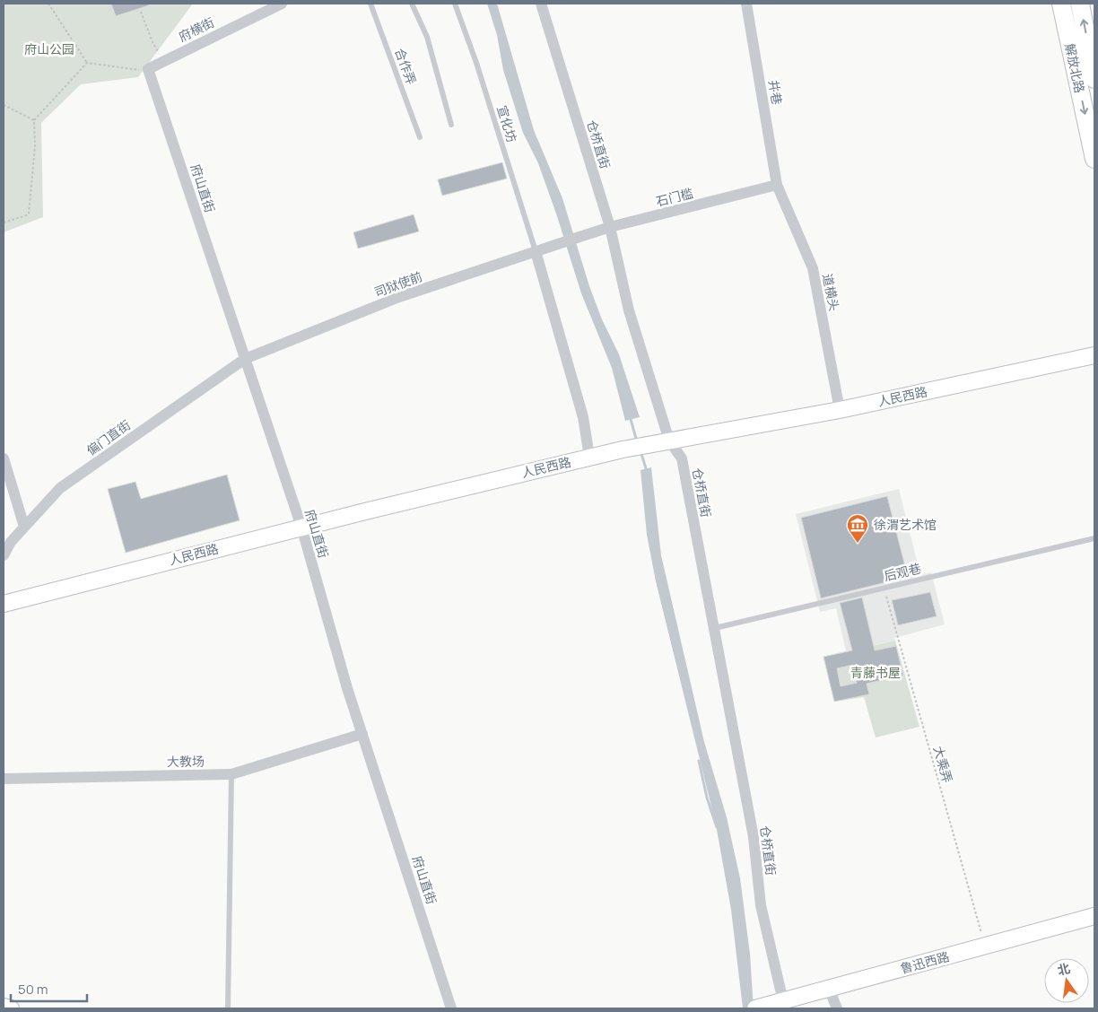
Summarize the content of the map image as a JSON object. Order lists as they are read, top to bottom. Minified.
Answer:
{"streets":{"main road":["解放北路","人民西路","鲁迅西路"],"street":["府横街","井巷","仓桥直街","府山直街","石门槛","司狱使前","道横头","偏门直街","大教场"],"lane":["合作弄","宣化坊","后观巷"],"path":["大乘弄"]},"crossings":[["府横街","府山直街"],["井巷","石门槛"],["井巷","道横头"],["宣化坊","司狱使前"],["仓桥直街","石门槛"],["仓桥直街","人民西路"],["仓桥直街","后观巷"],["仓桥直街","鲁迅西路"],["府山直街","司狱使前"],["府山直街","人民西路"],["府山直街","偏门直街"],["府山直街","大教场"],["石门槛","司狱使前"],["石门槛","道横头"],["司狱使前","偏门直街"],["道横头","人民西路"],["后观巷","大乘弄"],["大乘弄","鲁迅西路"]],"parks":["府山公园","青藤书屋"],"places":{"museum":["徐渭艺术馆"]},"scale_bar":"50 m","north":"top"}
